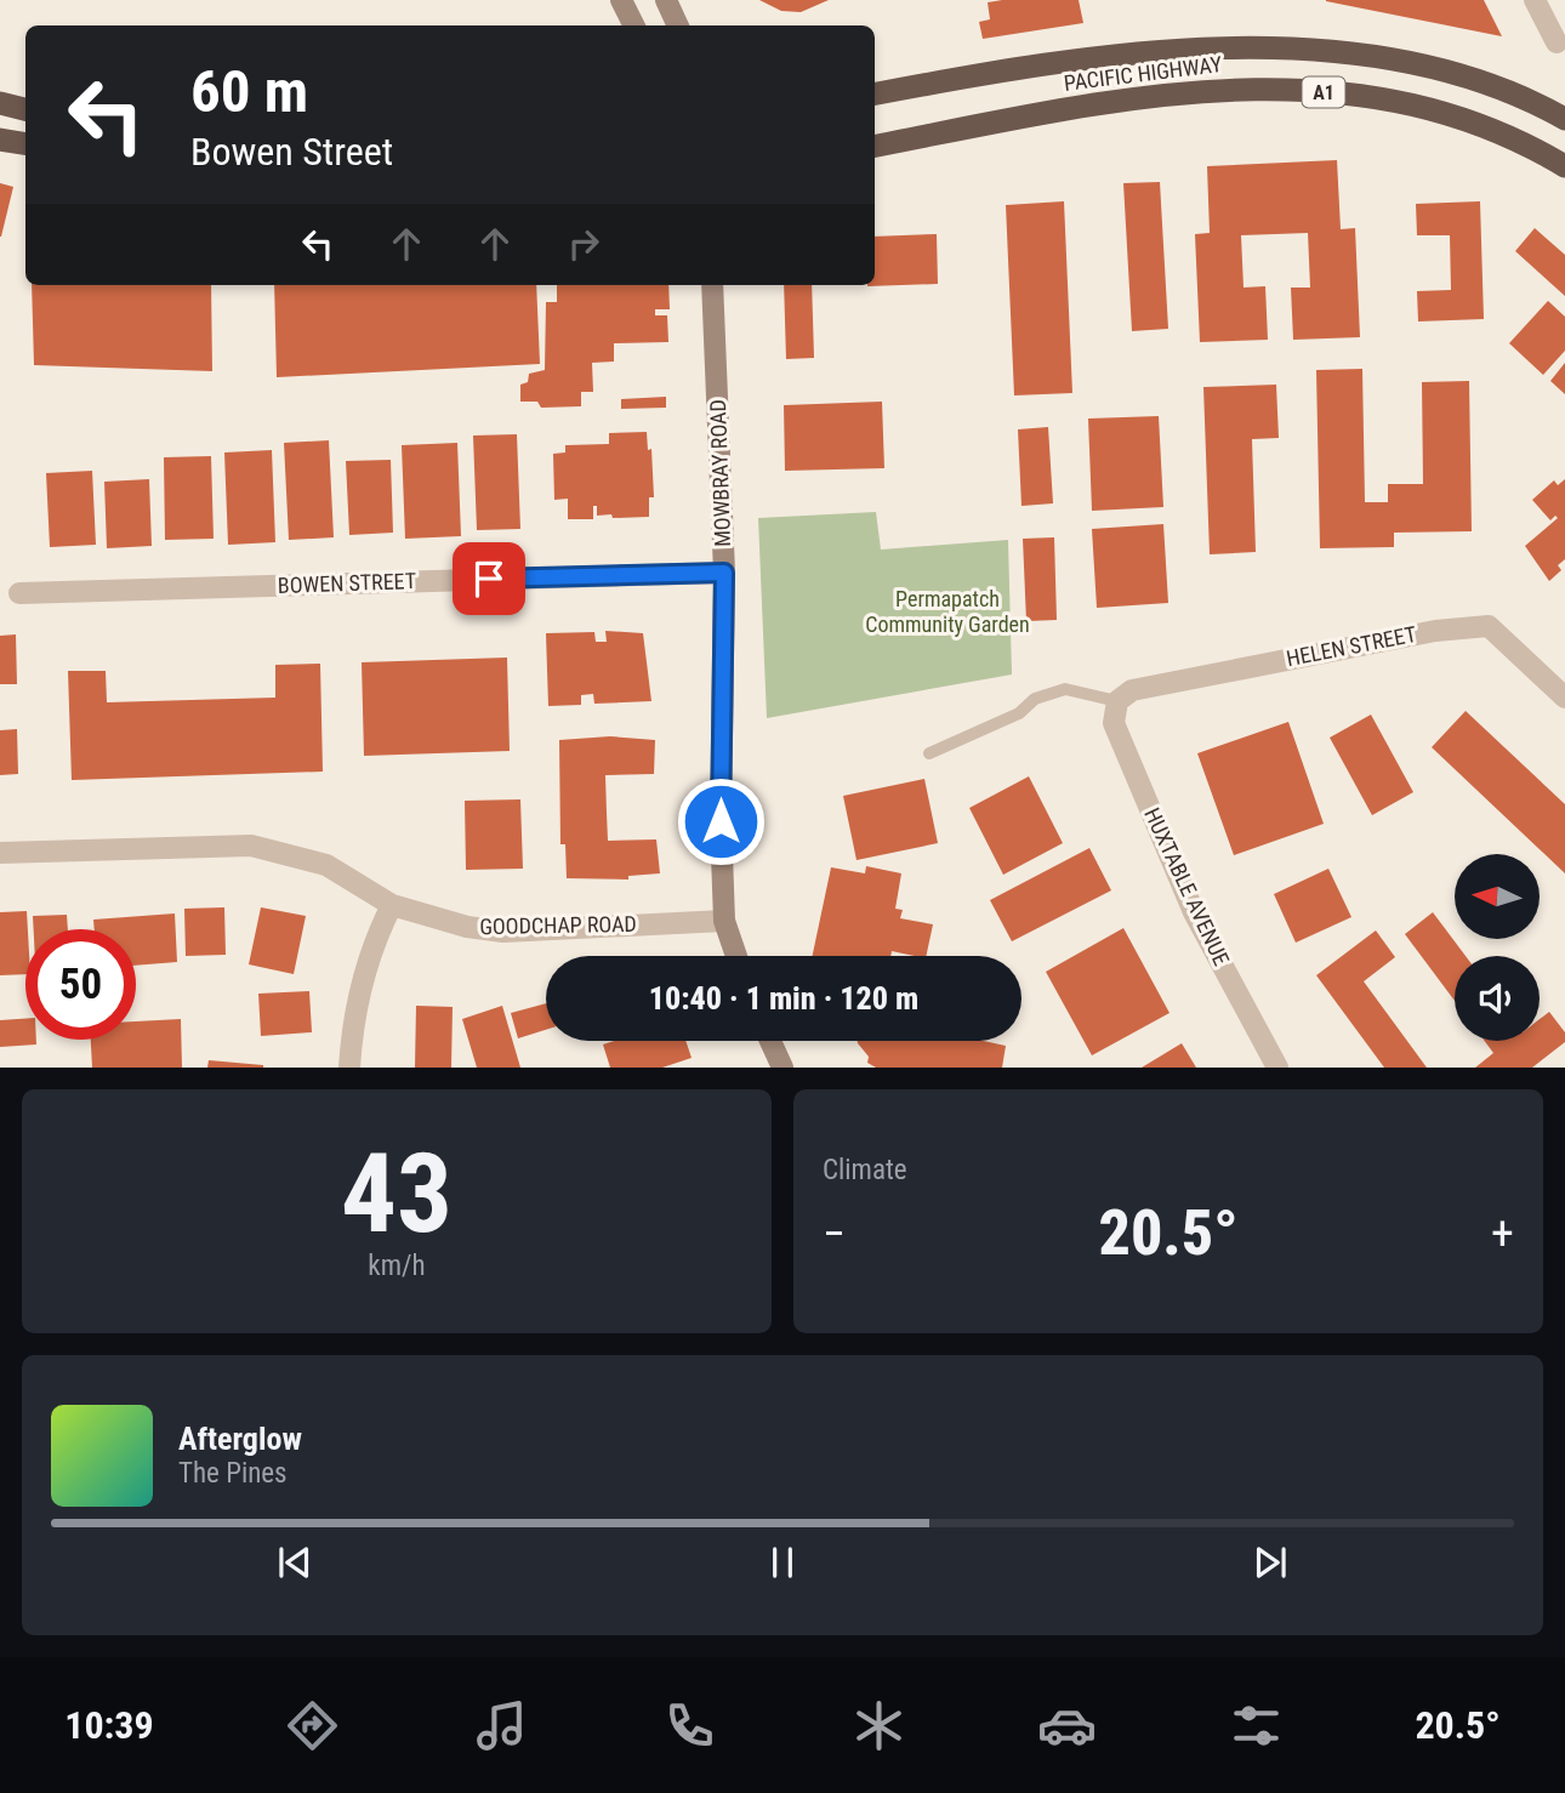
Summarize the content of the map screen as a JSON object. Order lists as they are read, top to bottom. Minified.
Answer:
{"streets":{"highway":["PACIFIC HIGHWAY","A1"],"main road":["MOWBRAY ROAD"],"street":["BOWEN STREET","HELEN STREET","HUXTABLE AVENUE","GOODCHAP ROAD"]},"crossings":[["MOWBRAY ROAD","BOWEN STREET"],["MOWBRAY ROAD","GOODCHAP ROAD"],["HELEN STREET","HUXTABLE AVENUE"]],"parks":["Permapatch Community Garden"],"north":"left","page":{"turn":["60 m","Bowen Street"],"limit":"50","trip":"10:40 · 1 min · 120 m","tile":[["43","km/h"],"Climate"],"heat":["−","20.5°","+"],"song":["Afterglow","The Pines"],"tabs":["10:39","20.5°"]}}
